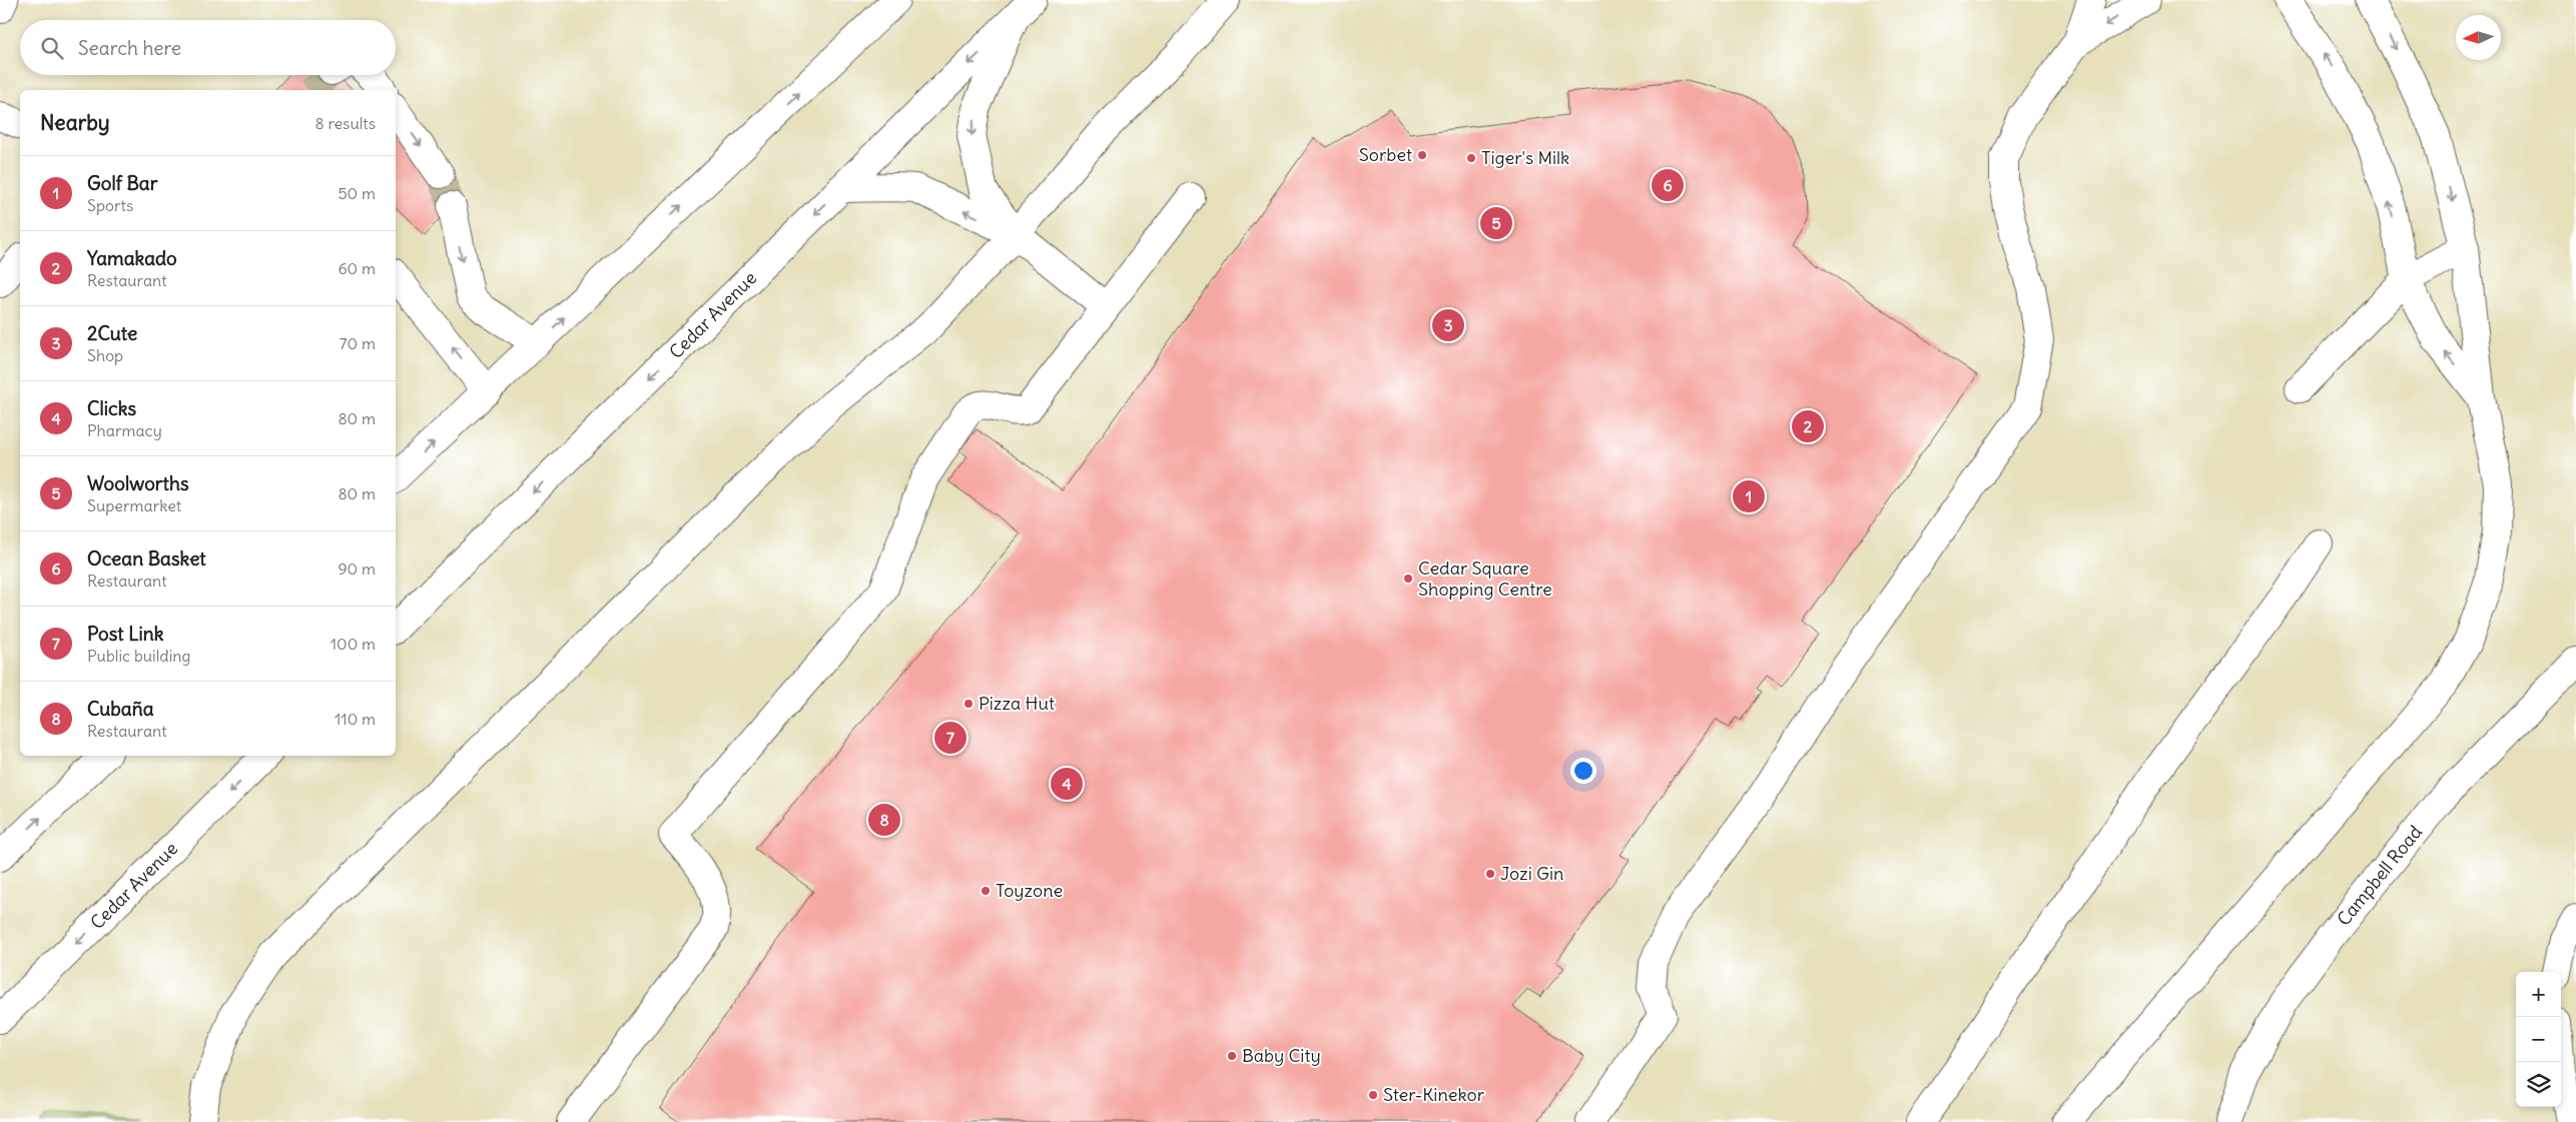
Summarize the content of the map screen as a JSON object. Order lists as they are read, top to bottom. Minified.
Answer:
{"streets":{"main road":["Cedar Avenue","Campbell Road"]},"places":["Sorbet","Tiger's Milk","Cedar Square Shopping Centre","Pizza Hut","Jozi Gin","Toyzone","Baby City","Ster-Kinekor"],"north":"left","page":{"search":"Search here","heading":["Nearby","8 results"],"list":[{"mark":"1","name":"Golf Bar","note":"Sports","value":"50 m"},{"mark":"2","name":"Yamakado","note":"Restaurant","value":"60 m"},{"mark":"3","name":"2Cute","note":"Shop","value":"70 m"},{"mark":"4","name":"Clicks","note":"Pharmacy","value":"80 m"},{"mark":"5","name":"Woolworths","note":"Supermarket","value":"80 m"},{"mark":"6","name":"Ocean Basket","note":"Restaurant","value":"90 m"},{"mark":"7","name":"Post Link","note":"Public building","value":"100 m"},{"mark":"8","name":"Cubaña","note":"Restaurant","value":"110 m"}],"pins":["6","5","3","2","1","7","4","8"],"map_buttons":["+","−"]}}
